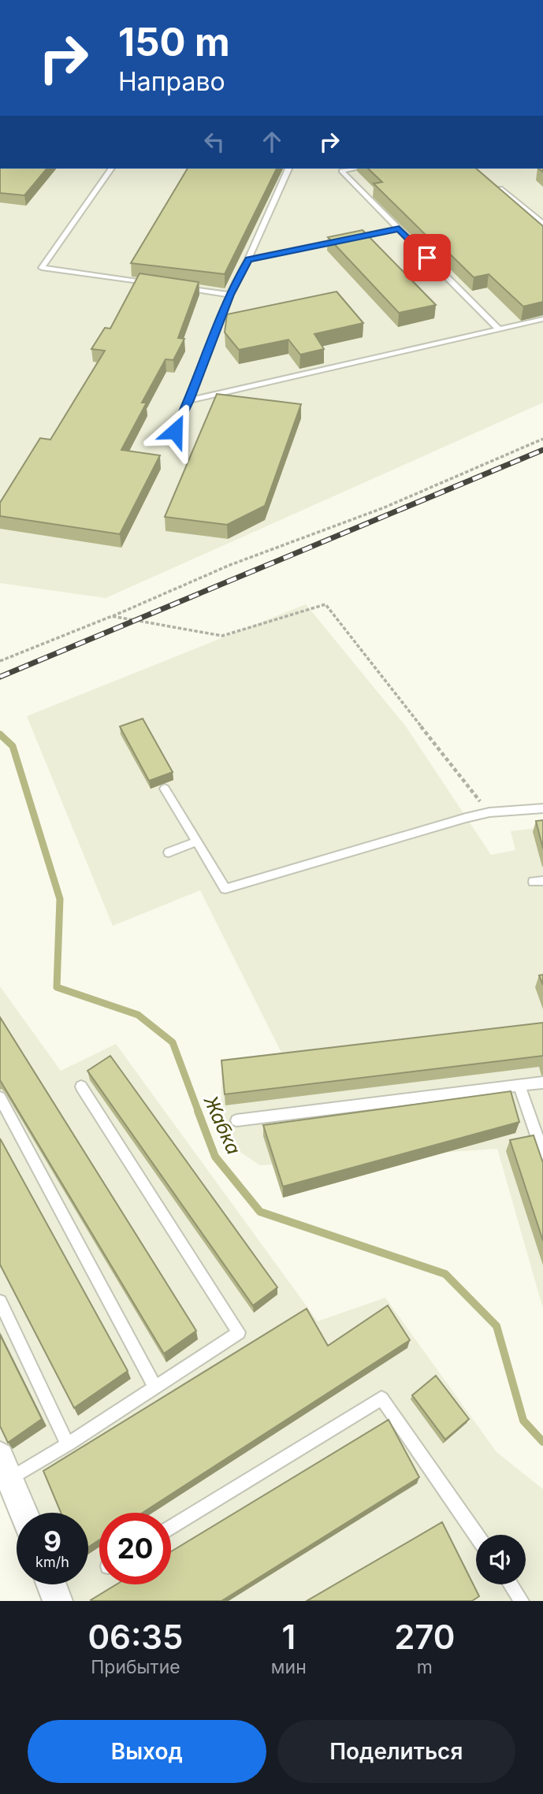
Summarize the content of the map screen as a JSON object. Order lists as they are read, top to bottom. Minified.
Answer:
{"water":["Жабка"],"page":{"turn":["150 m","Направо"],"speed":"9 km/h","limit":"20","eta":["06:35","Прибытие","1","мин","270","m"],"buttons":["Выход","Поделиться"]}}
